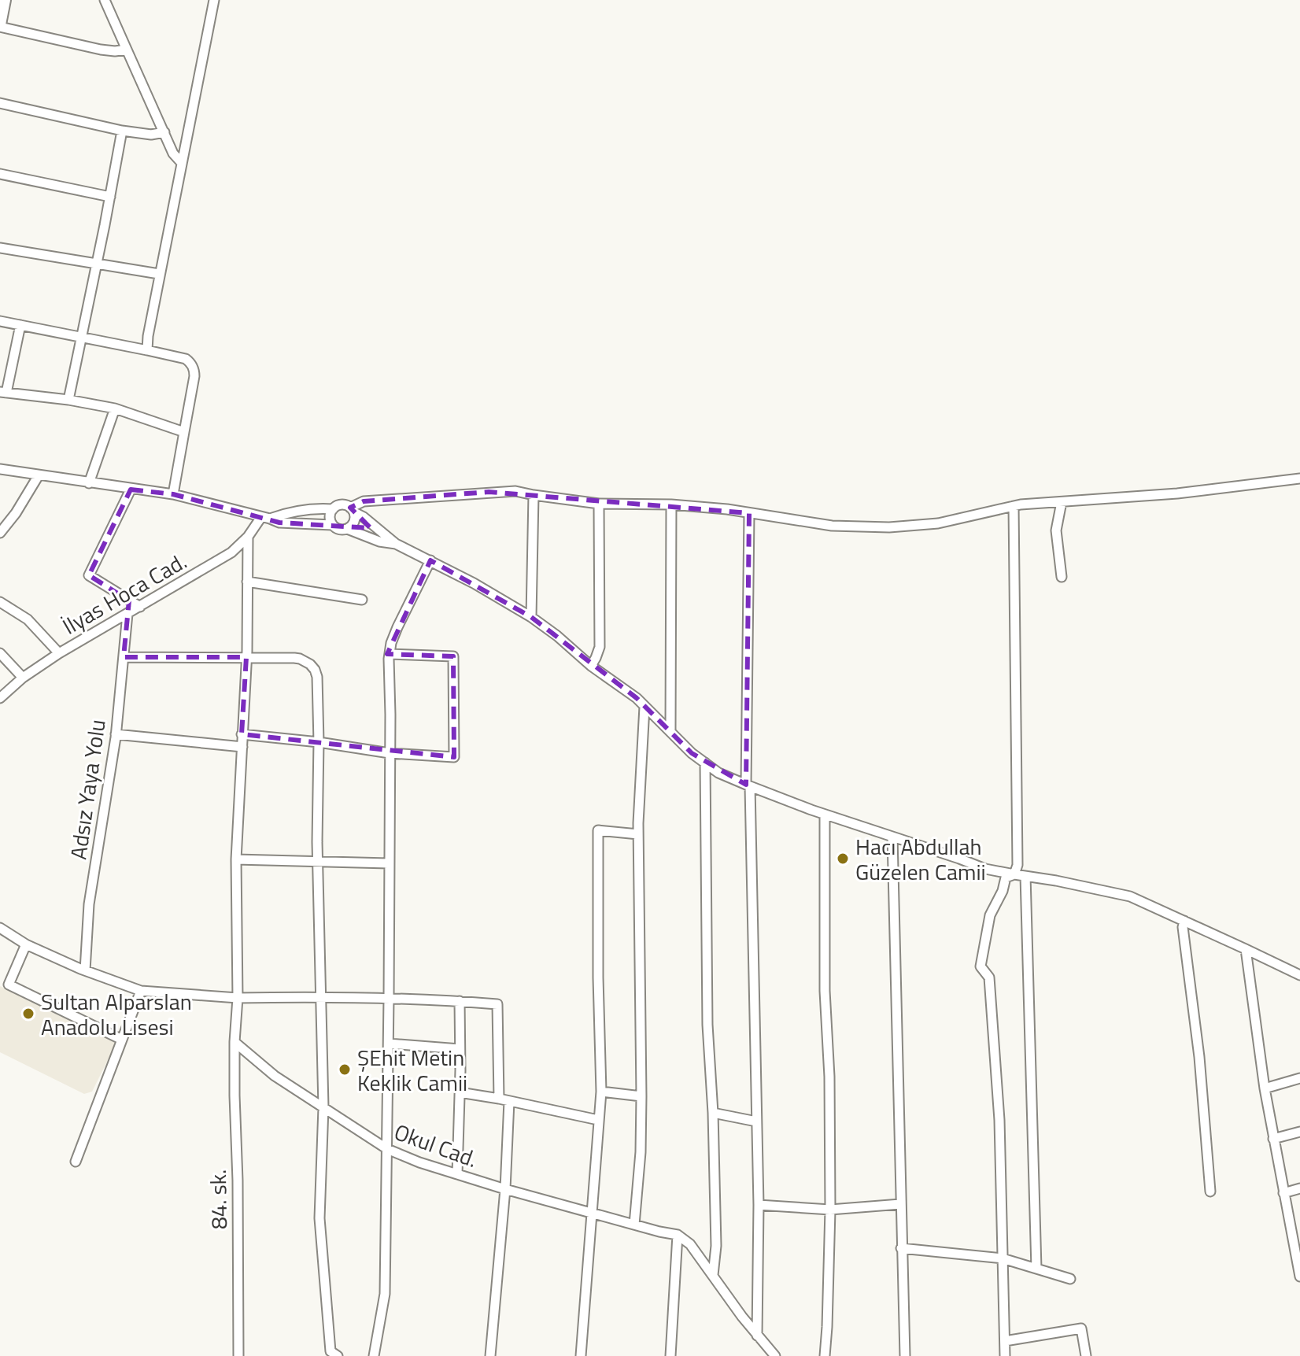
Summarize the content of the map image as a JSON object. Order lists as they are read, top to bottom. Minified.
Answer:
{"streets":{"street":["İlyas Hoca Cad.","Adsız Yaya Yolu","Okul Cad.","84. sk."]},"crossings":[["İlyas Hoca Cad.","Adsız Yaya Yolu"],["Okul Cad.","84. sk."]],"places":["Hacı Abdullah Güzelen Camii","Sultan Alparslan Anadolu Lisesi","ŞEhit Metin Keklik Camii"]}
